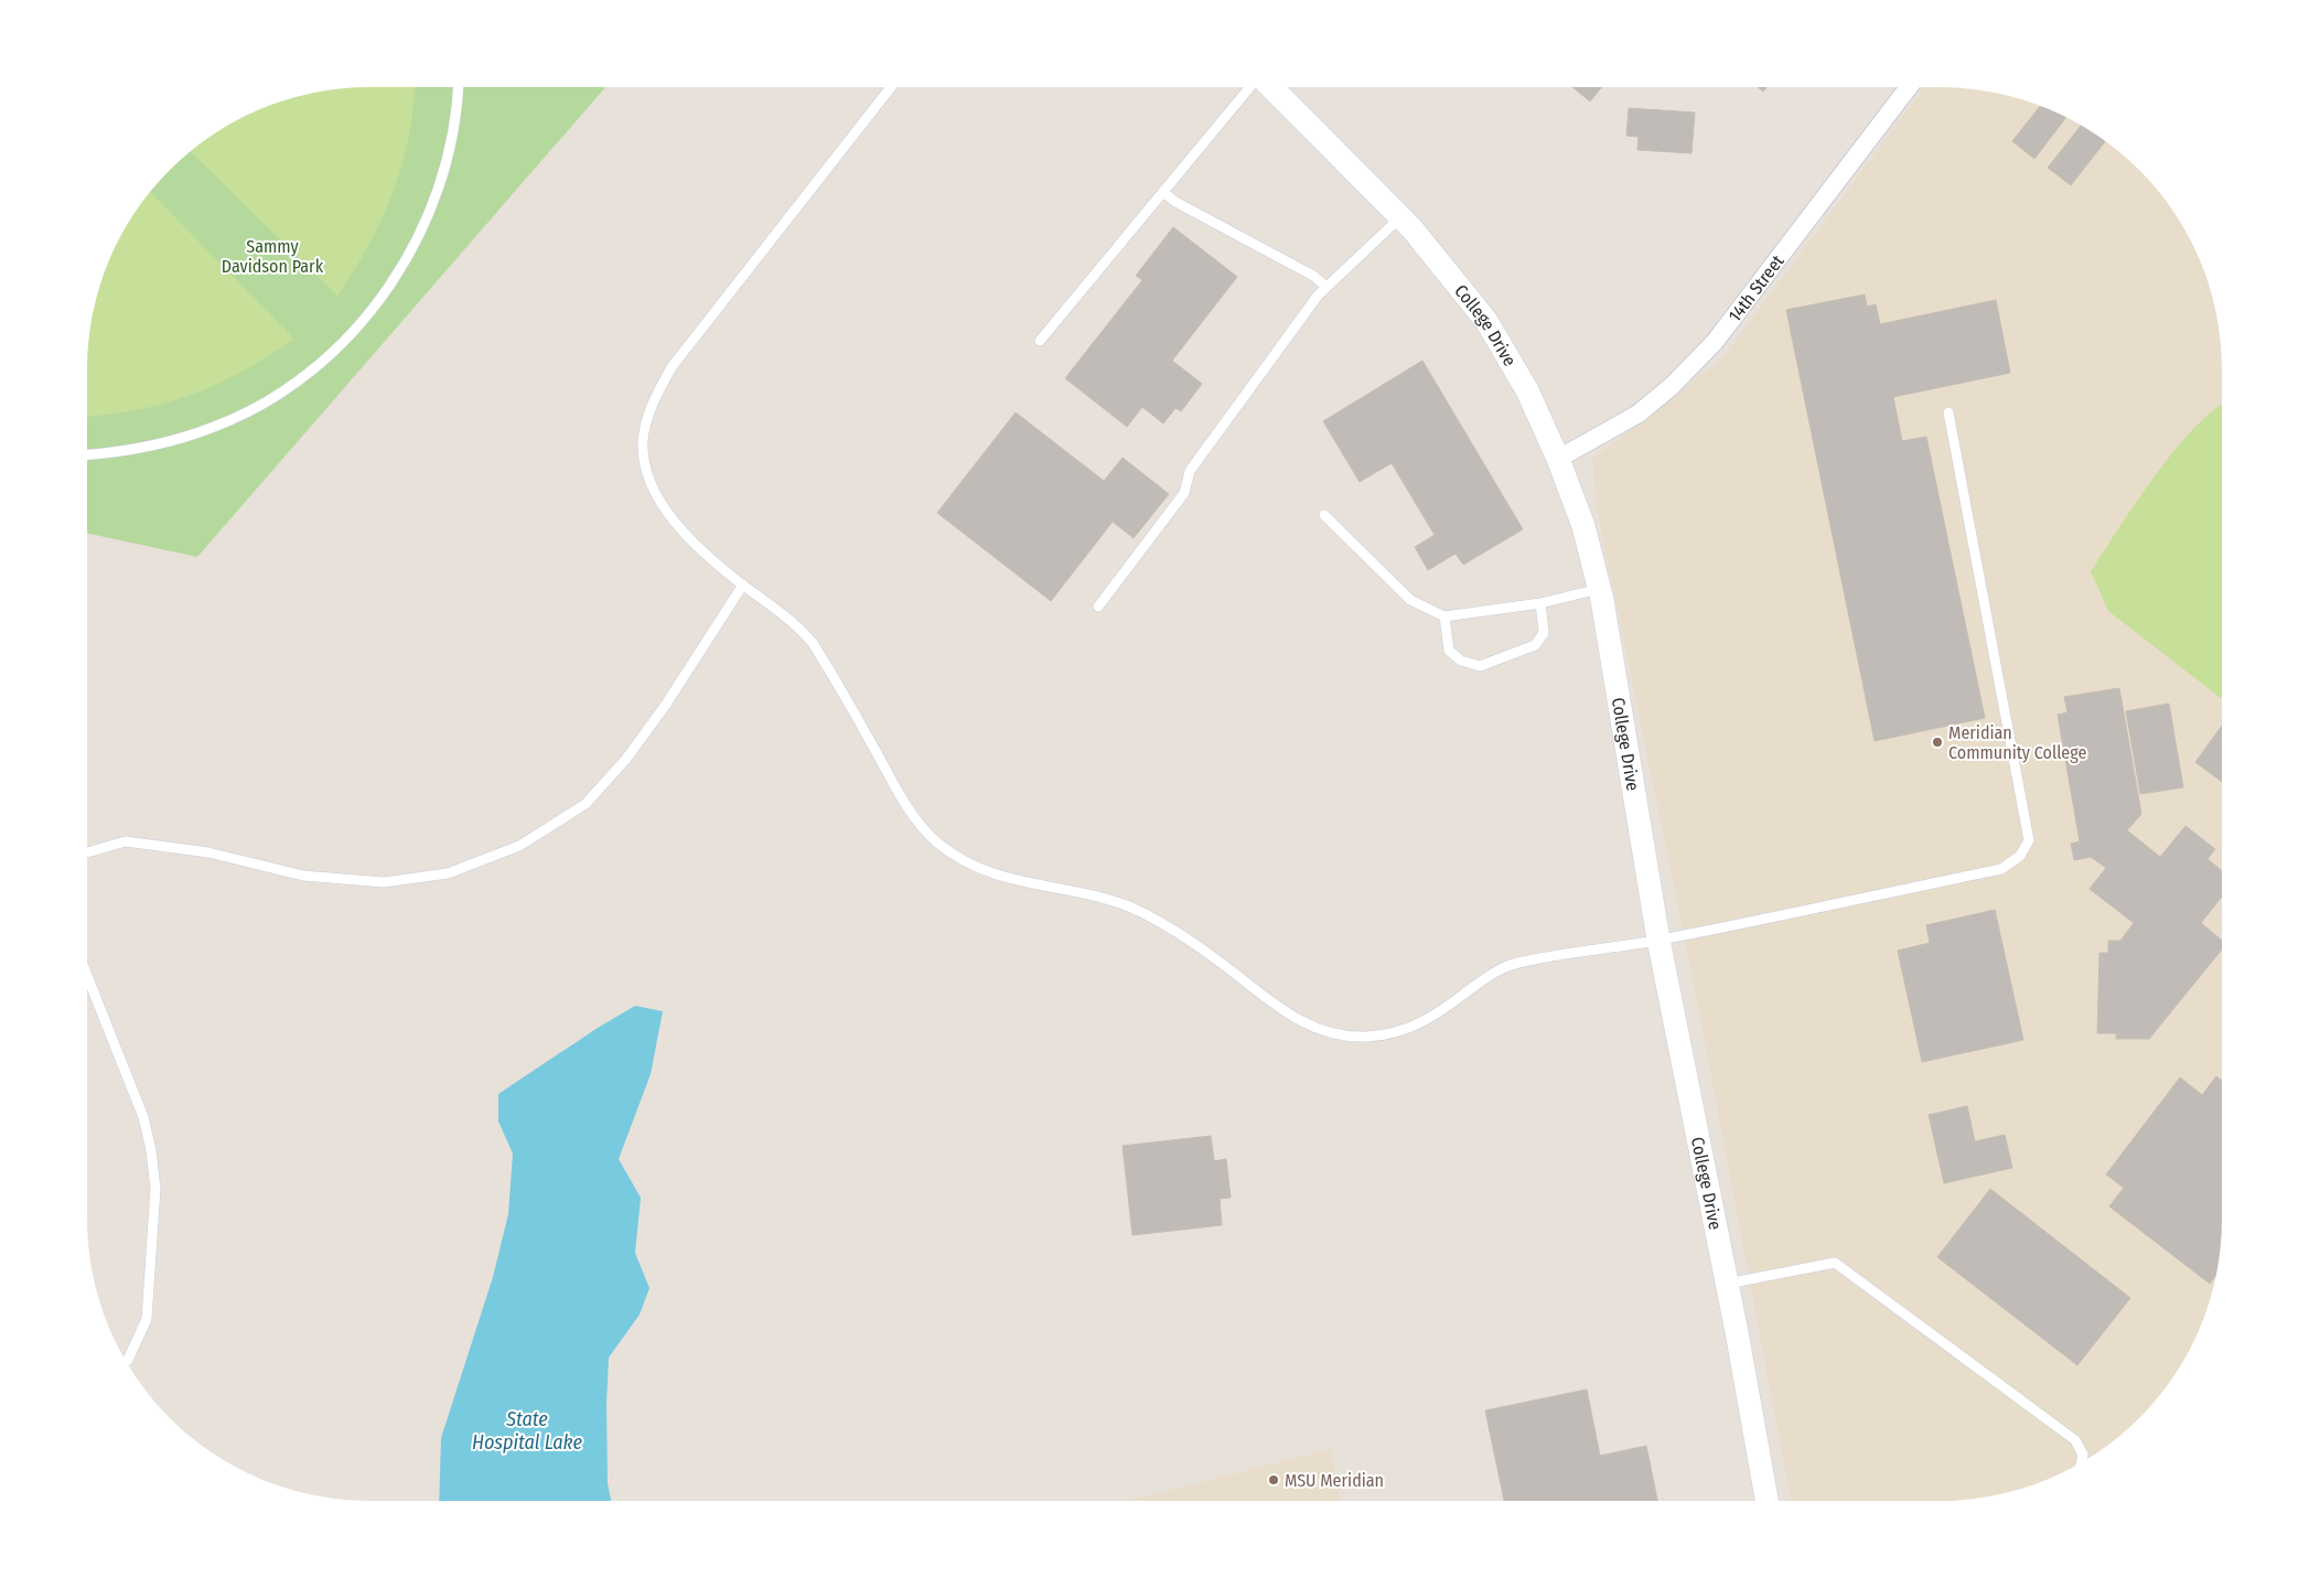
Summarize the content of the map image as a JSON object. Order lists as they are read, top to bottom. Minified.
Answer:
{"streets":{"street":["14th Street","College Drive"]},"crossings":[["14th Street","College Drive"]],"water":["State Hospital Lake"],"parks":["Sammy Davidson Park"],"places":["Meridian Community College","MSU Meridian"]}
